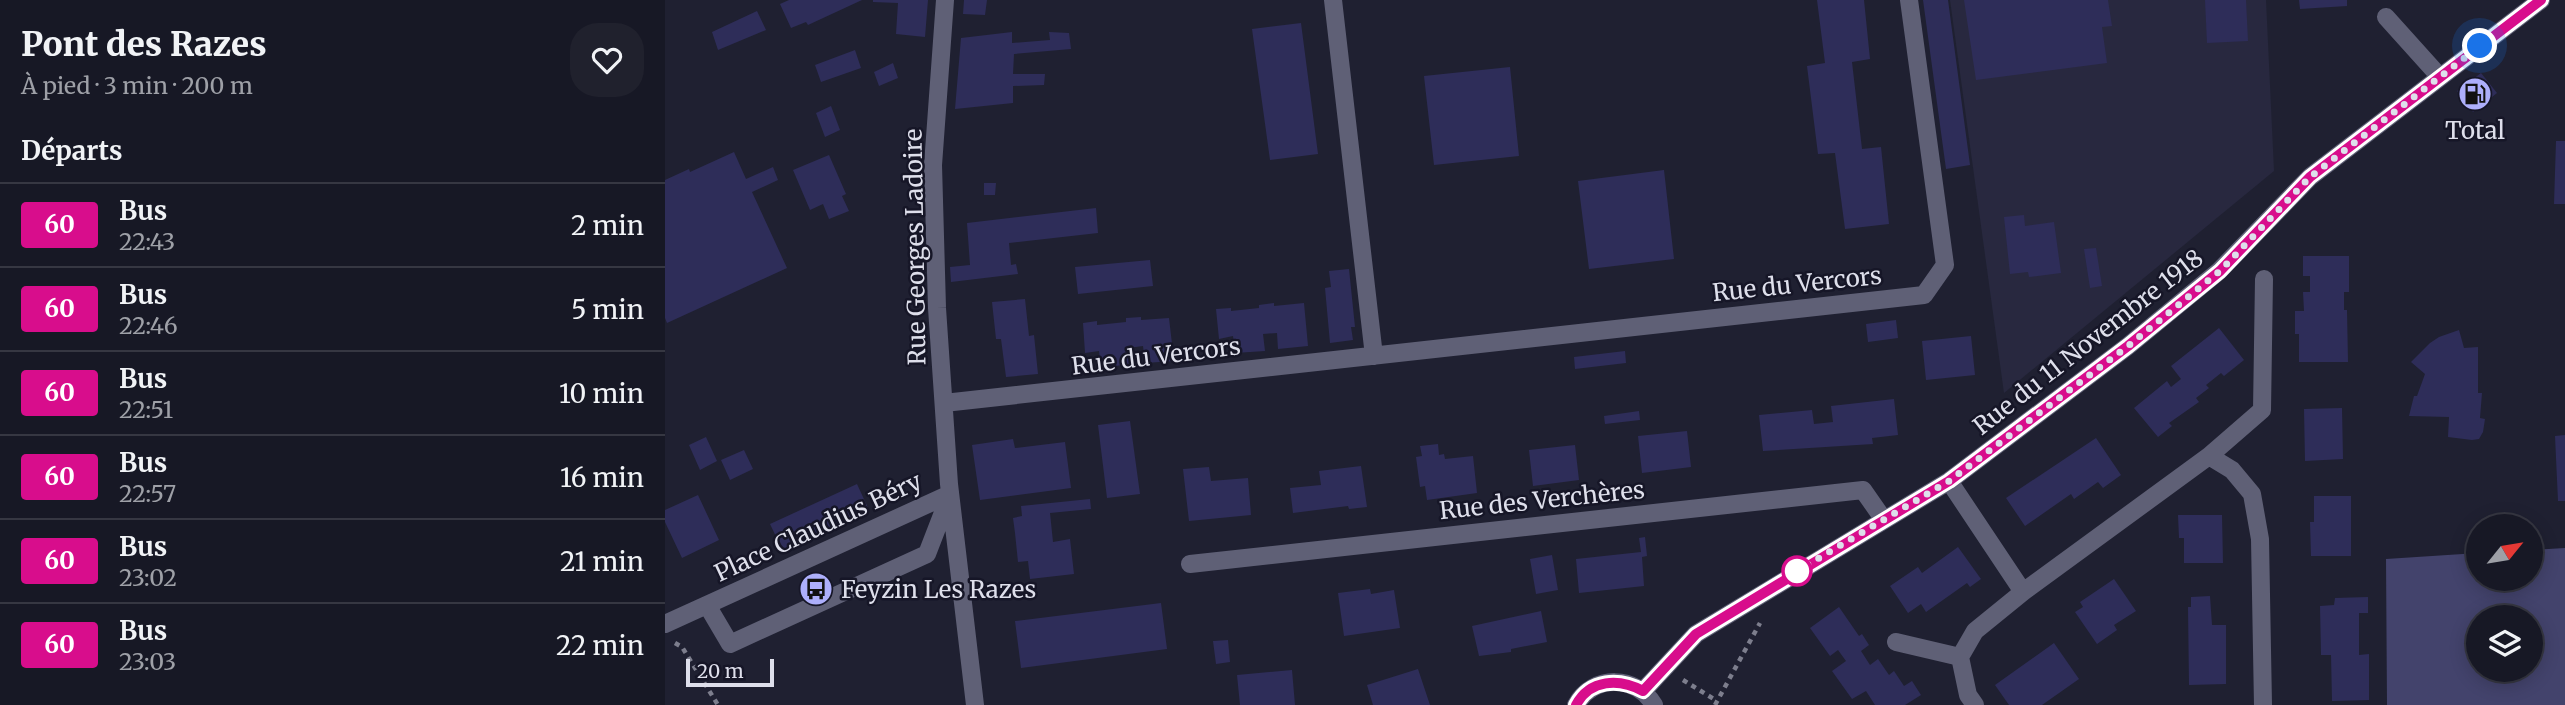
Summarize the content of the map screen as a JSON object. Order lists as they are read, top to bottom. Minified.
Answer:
{"streets":{"street":["Rue Georges Ladoire","Rue du Vercors","Rue du 11 Novembre 1918","Rue des Verchères","Place Claudius Béry"]},"crossings":[["Rue Georges Ladoire","Rue du Vercors"],["Rue Georges Ladoire","Place Claudius Béry"],["Rue du 11 Novembre 1918","Rue des Verchères"]],"places":{"fuel station":["Total"],"bus stop":["Feyzin Les Razes"]},"lines":["bus line 60"],"scale_bar":"20 m","north":"top right","page":{"heading":[["Pont des Razes","À pied · 3 min · 200 m"],"Départs"],"list":[{"mark":"60","name":"Bus","note":"22:43","value":"2 min"},{"mark":"60","name":"Bus","note":"22:46","value":"5 min"},{"mark":"60","name":"Bus","note":"22:51","value":"10 min"},{"mark":"60","name":"Bus","note":"22:57","value":"16 min"},{"mark":"60","name":"Bus","note":"23:02","value":"21 min"},{"mark":"60","name":"Bus","note":"23:03","value":"22 min"}],"scale":"20 m"}}
